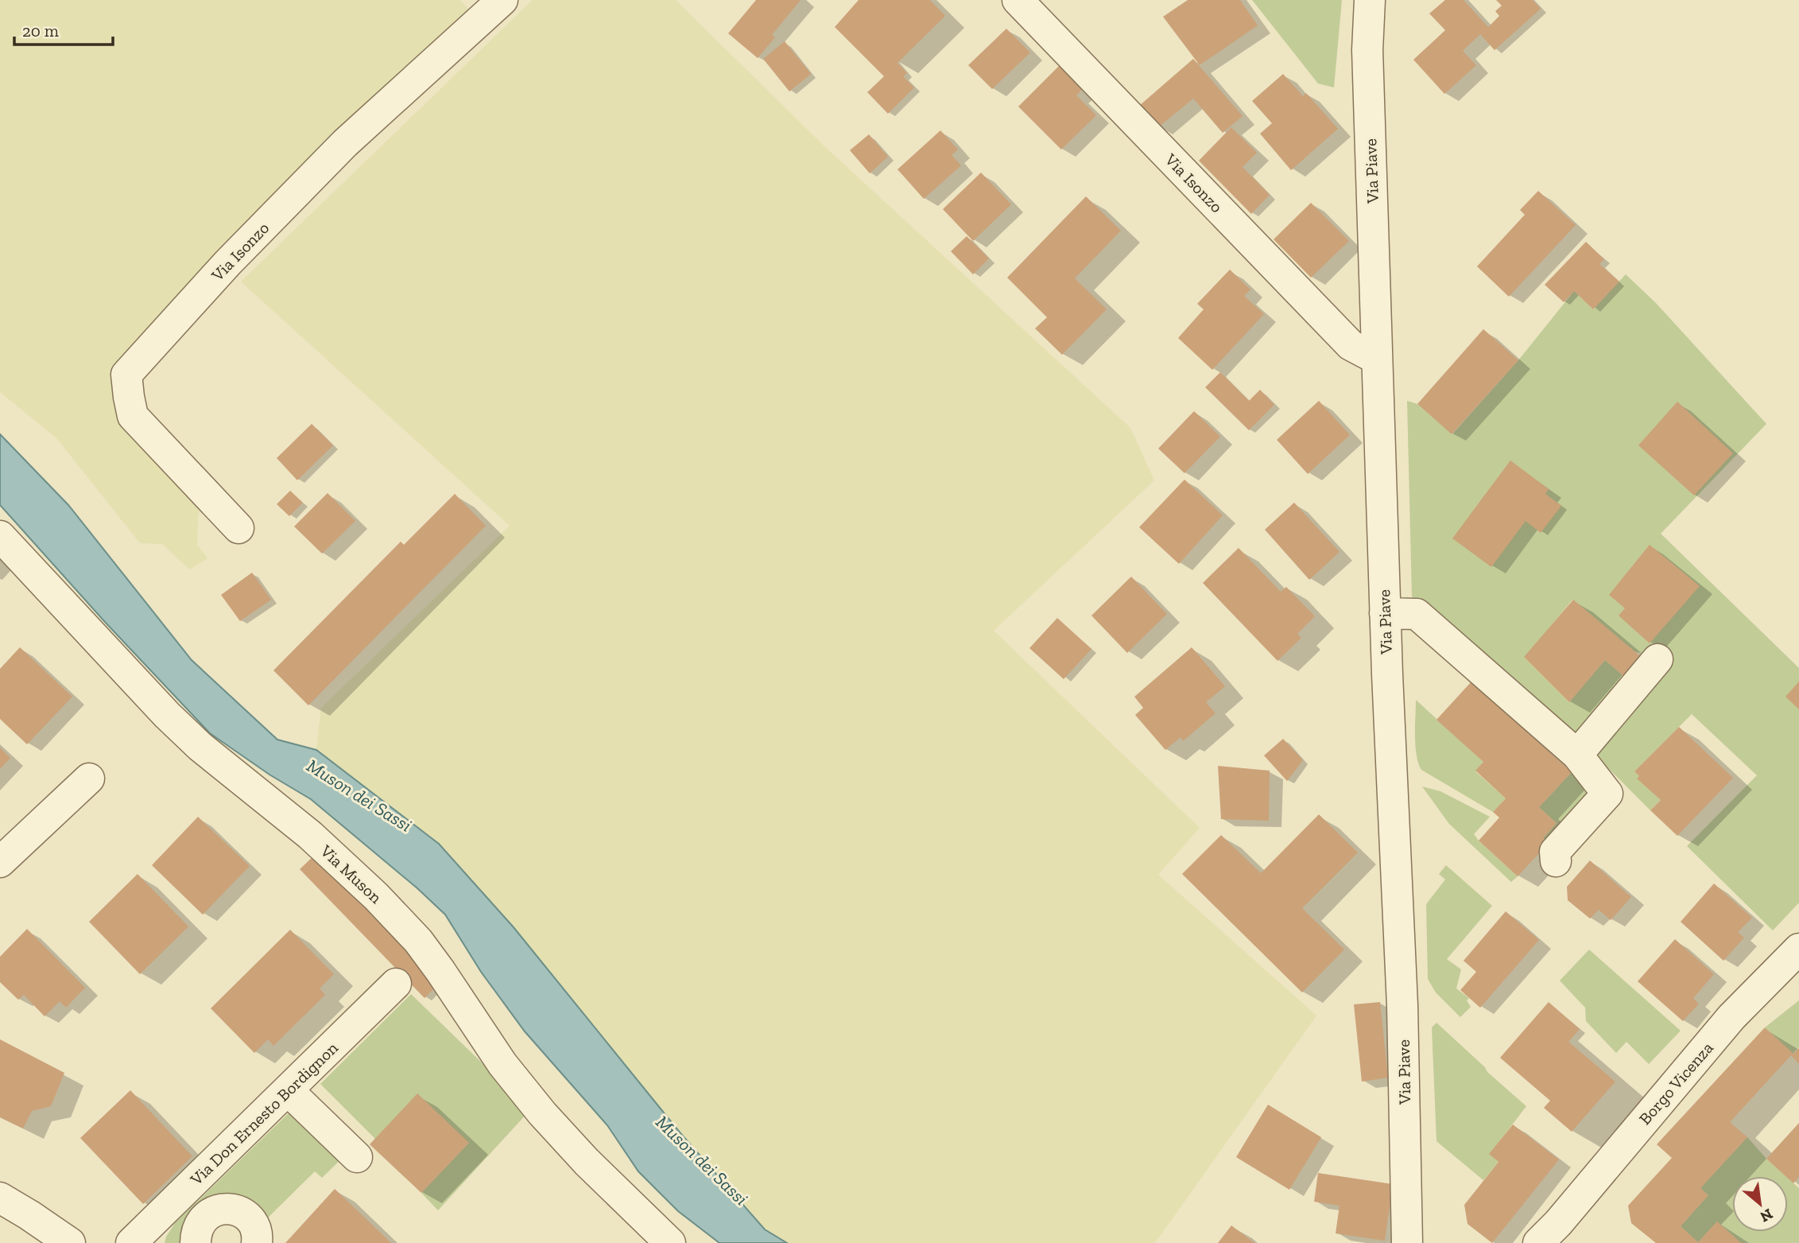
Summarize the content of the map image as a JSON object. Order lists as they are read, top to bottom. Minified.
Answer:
{"streets":{"street":["Via Piave","Via Isonzo","Via Muson","Borgo Vicenza","Via Don Ernesto Bordignon"]},"crossings":[["Via Piave","Via Isonzo"]],"water":["Muson dei Sassi"],"scale_bar":"20 m","north":"bottom right"}
